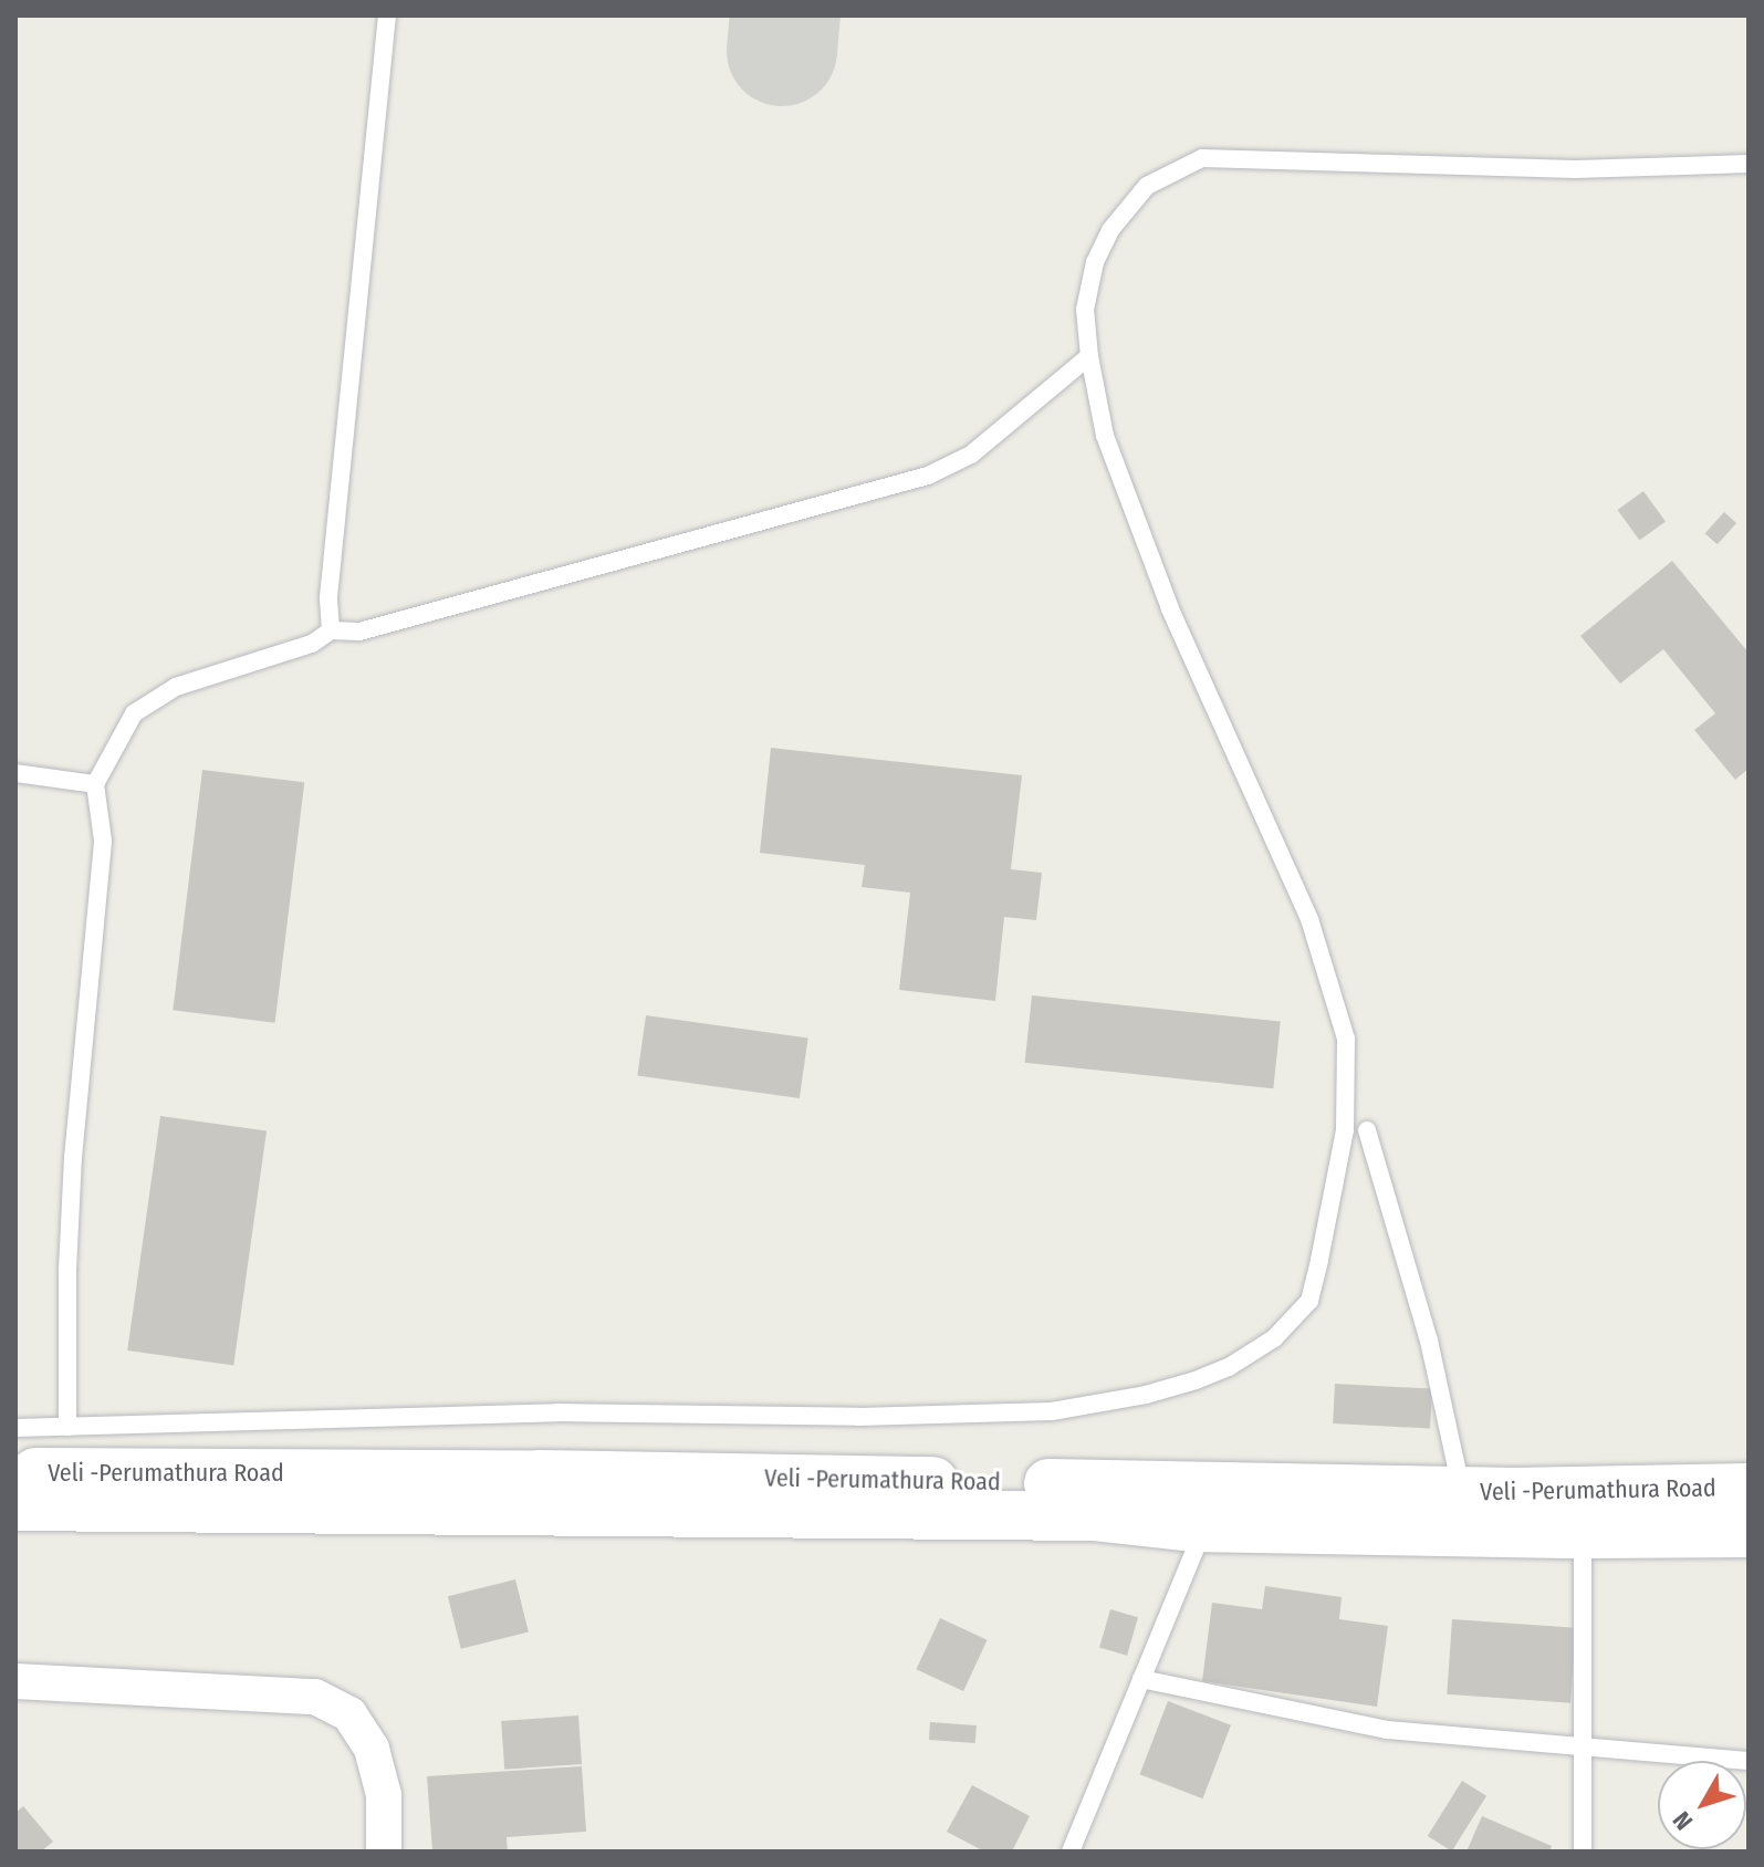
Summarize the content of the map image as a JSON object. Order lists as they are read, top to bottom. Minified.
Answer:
{"streets":{"main road":["Veli -Perumathura Road"]},"north":"bottom left"}
